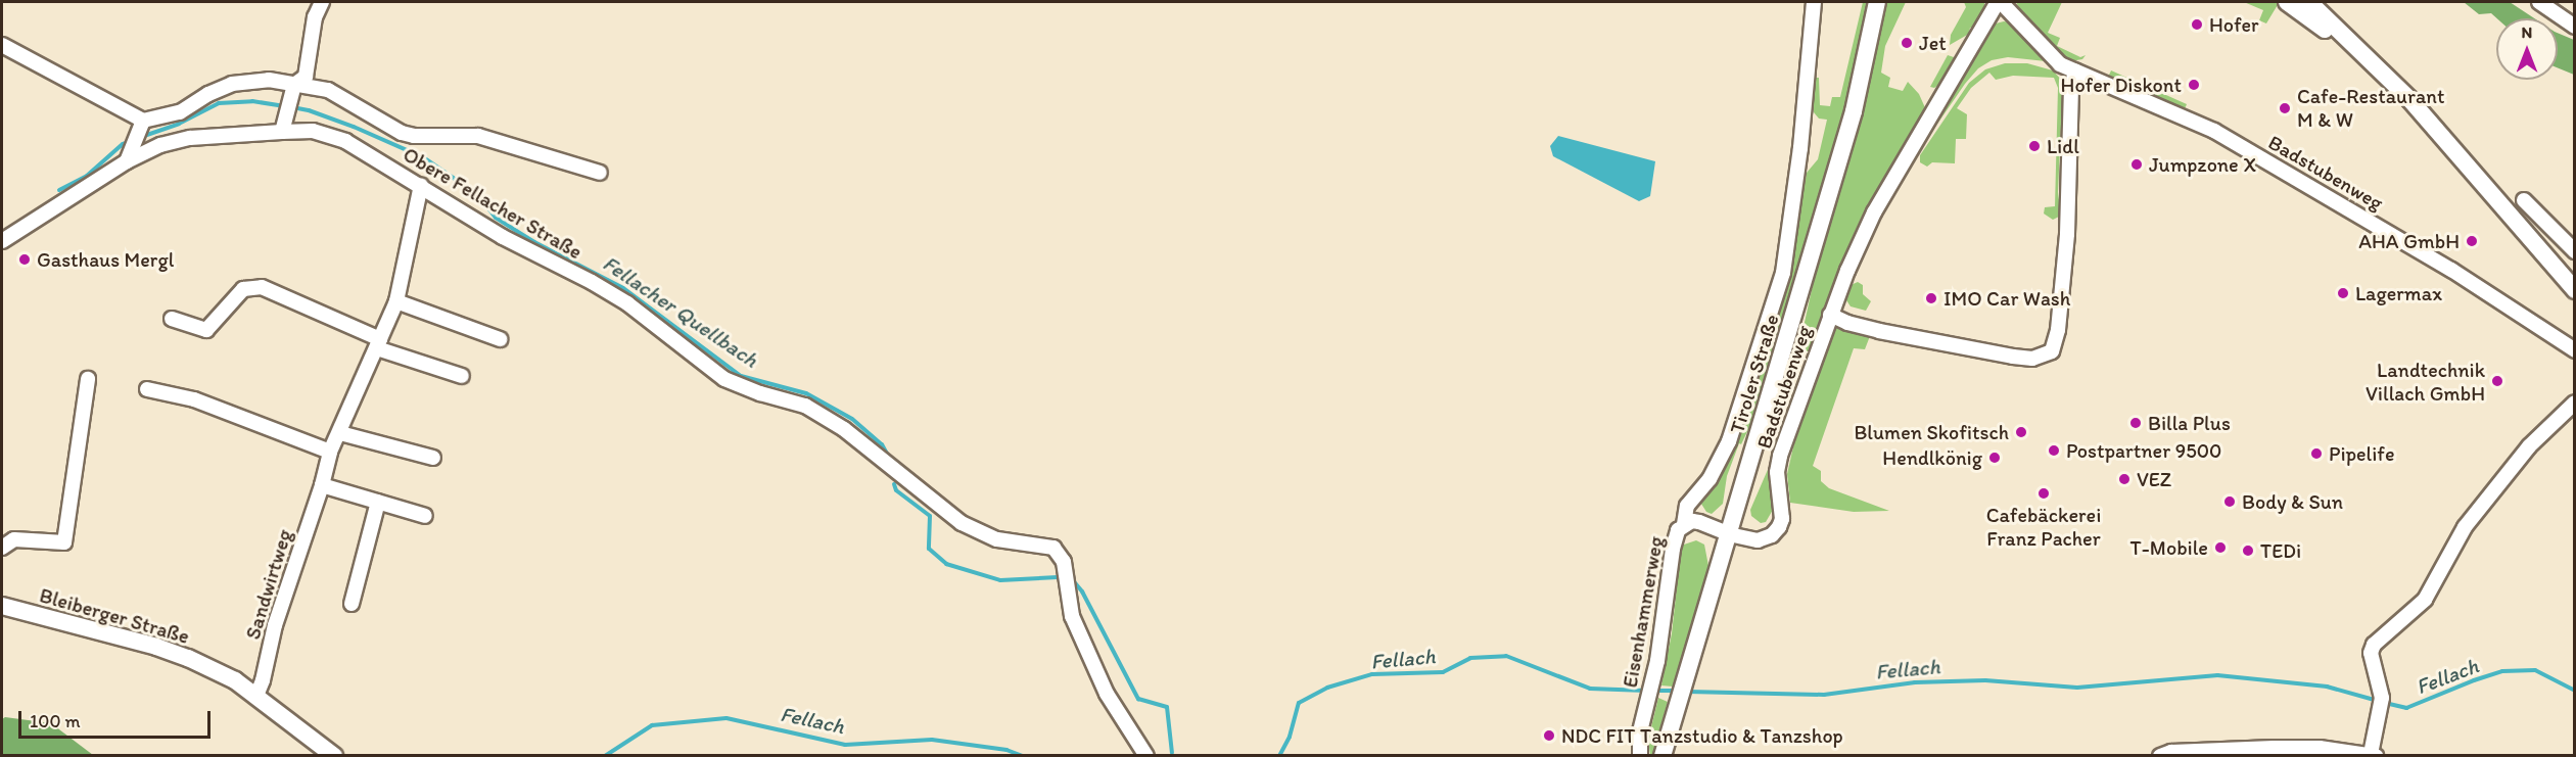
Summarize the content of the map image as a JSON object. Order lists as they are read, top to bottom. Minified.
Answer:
{"streets":{"main road":["Tiroler Straße","Bleiberger Straße"],"street":["Badstubenweg","Obere Fellacher Straße","Sandwirtweg","Eisenhammerweg"]},"crossings":[["Badstubenweg","Tiroler Straße"],["Badstubenweg","Eisenhammerweg"],["Obere Fellacher Straße","Sandwirtweg"],["Tiroler Straße","Eisenhammerweg"],["Sandwirtweg","Bleiberger Straße"]],"water":["Fellacher Quellbach","Fellach"],"places":["Hofer","Jet","Hofer Diskont","Cafe-Restaurant M & W","Lidl","Jumpzone X","AHA GmbH","Gasthaus Mergl","Lagermax","IMO Car Wash","Landtechnik Villach GmbH","Billa Plus","Blumen Skofitsch","Postpartner 9500","Pipelife","Hendlkönig","VEZ","Cafebäckerei Franz Pacher","Body & Sun","T-Mobile","TEDi","NDC FIT Tanzstudio & Tanzshop"],"scale_bar":"100 m","north":"top"}
